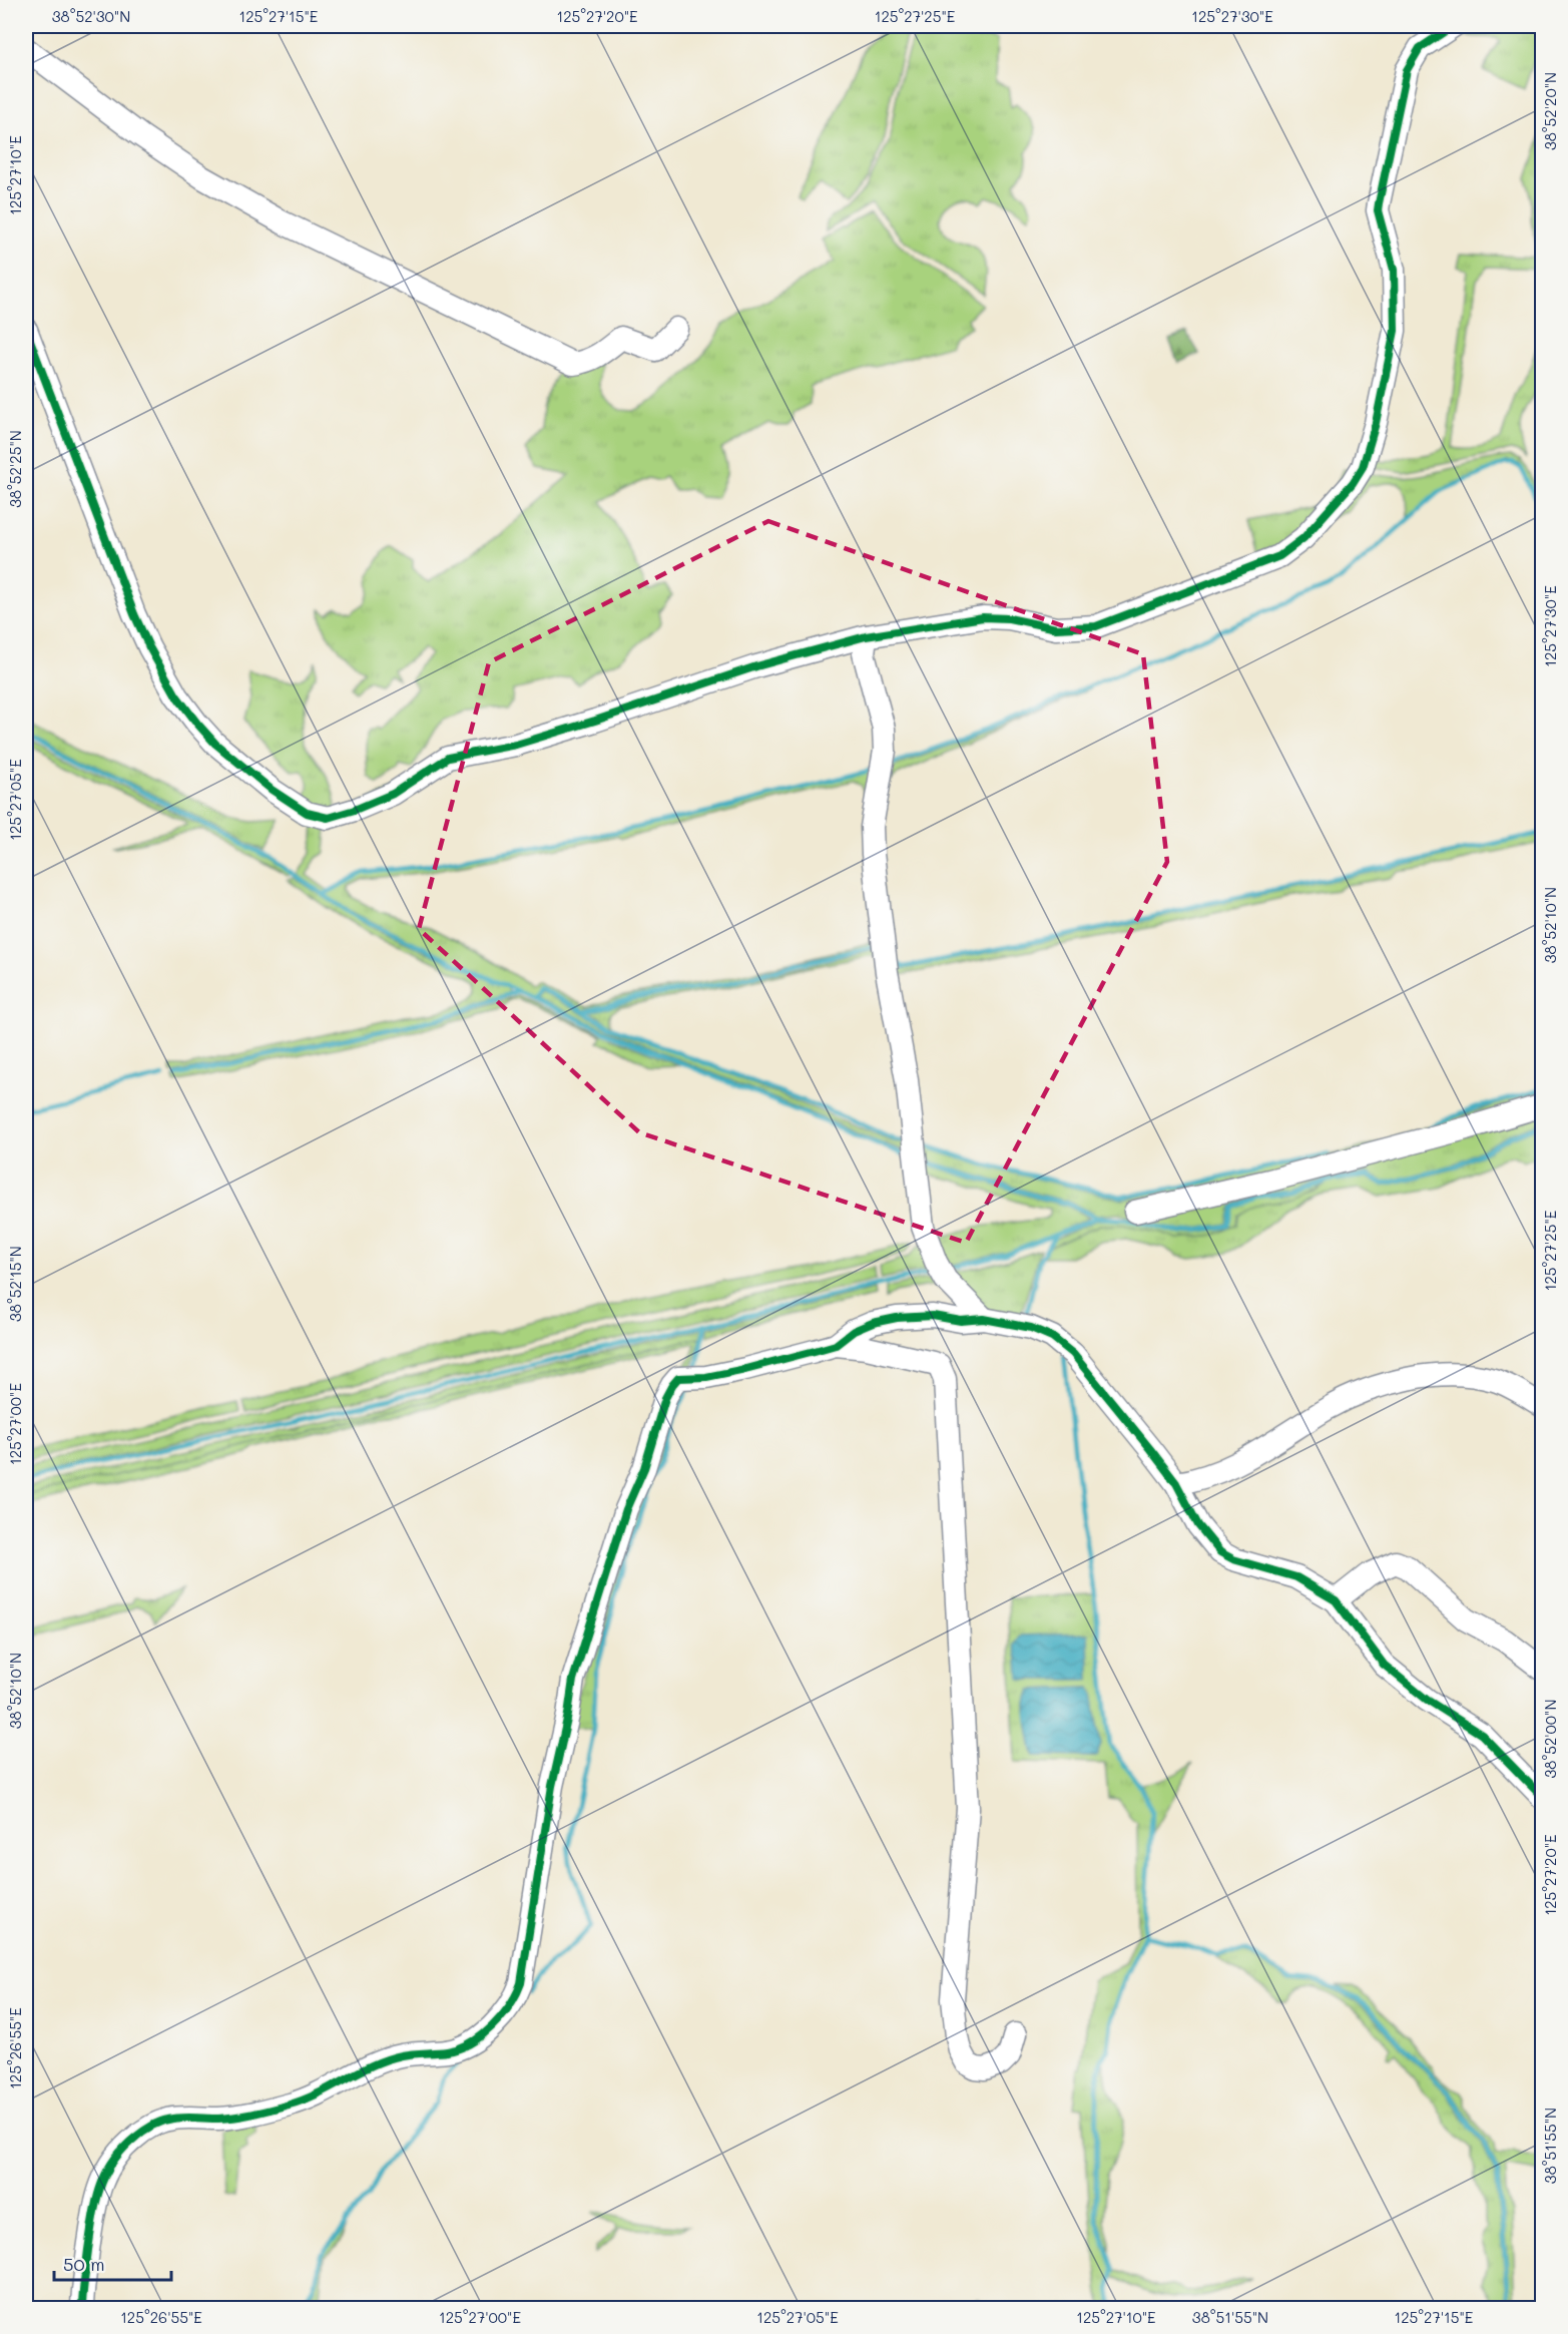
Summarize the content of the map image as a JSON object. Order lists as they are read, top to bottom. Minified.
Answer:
{"scale_bar":"50 m","coordinates":["38°52'30\"N","125°27'15\"E","125°27'20\"E","125°27'25\"E","125°27'30\"E","38°52'20\"N","125°27'10\"E","38°52'25\"N","125°27'05\"E","38°52'10\"N","38°52'15\"N","125°27'00\"E","38°52'00\"N","125°26'55\"E","38°51'55\"N"]}
